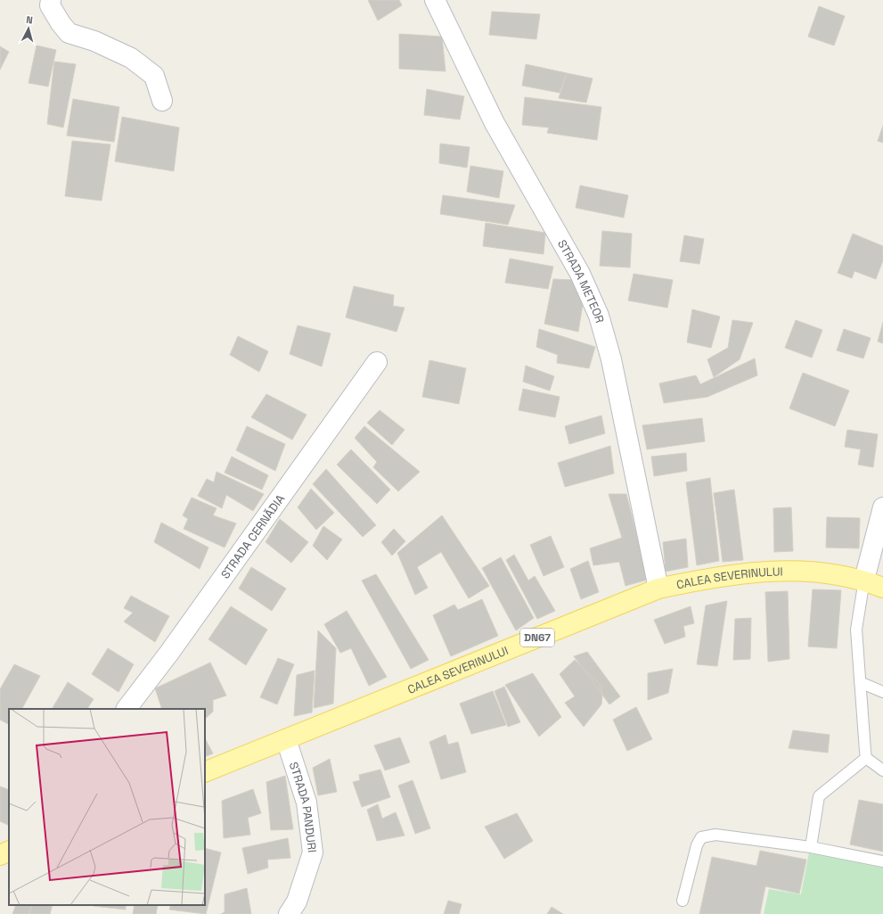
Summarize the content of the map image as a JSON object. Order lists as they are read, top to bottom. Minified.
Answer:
{"streets":{"main road":["CALEA SEVERINULUI","DN67"],"street":["STRADA METEOR","STRADA CERNĂDIA","STRADA PANDURI"]},"crossings":[["STRADA METEOR","CALEA SEVERINULUI"],["CALEA SEVERINULUI","STRADA PANDURI"]],"north":"top"}
